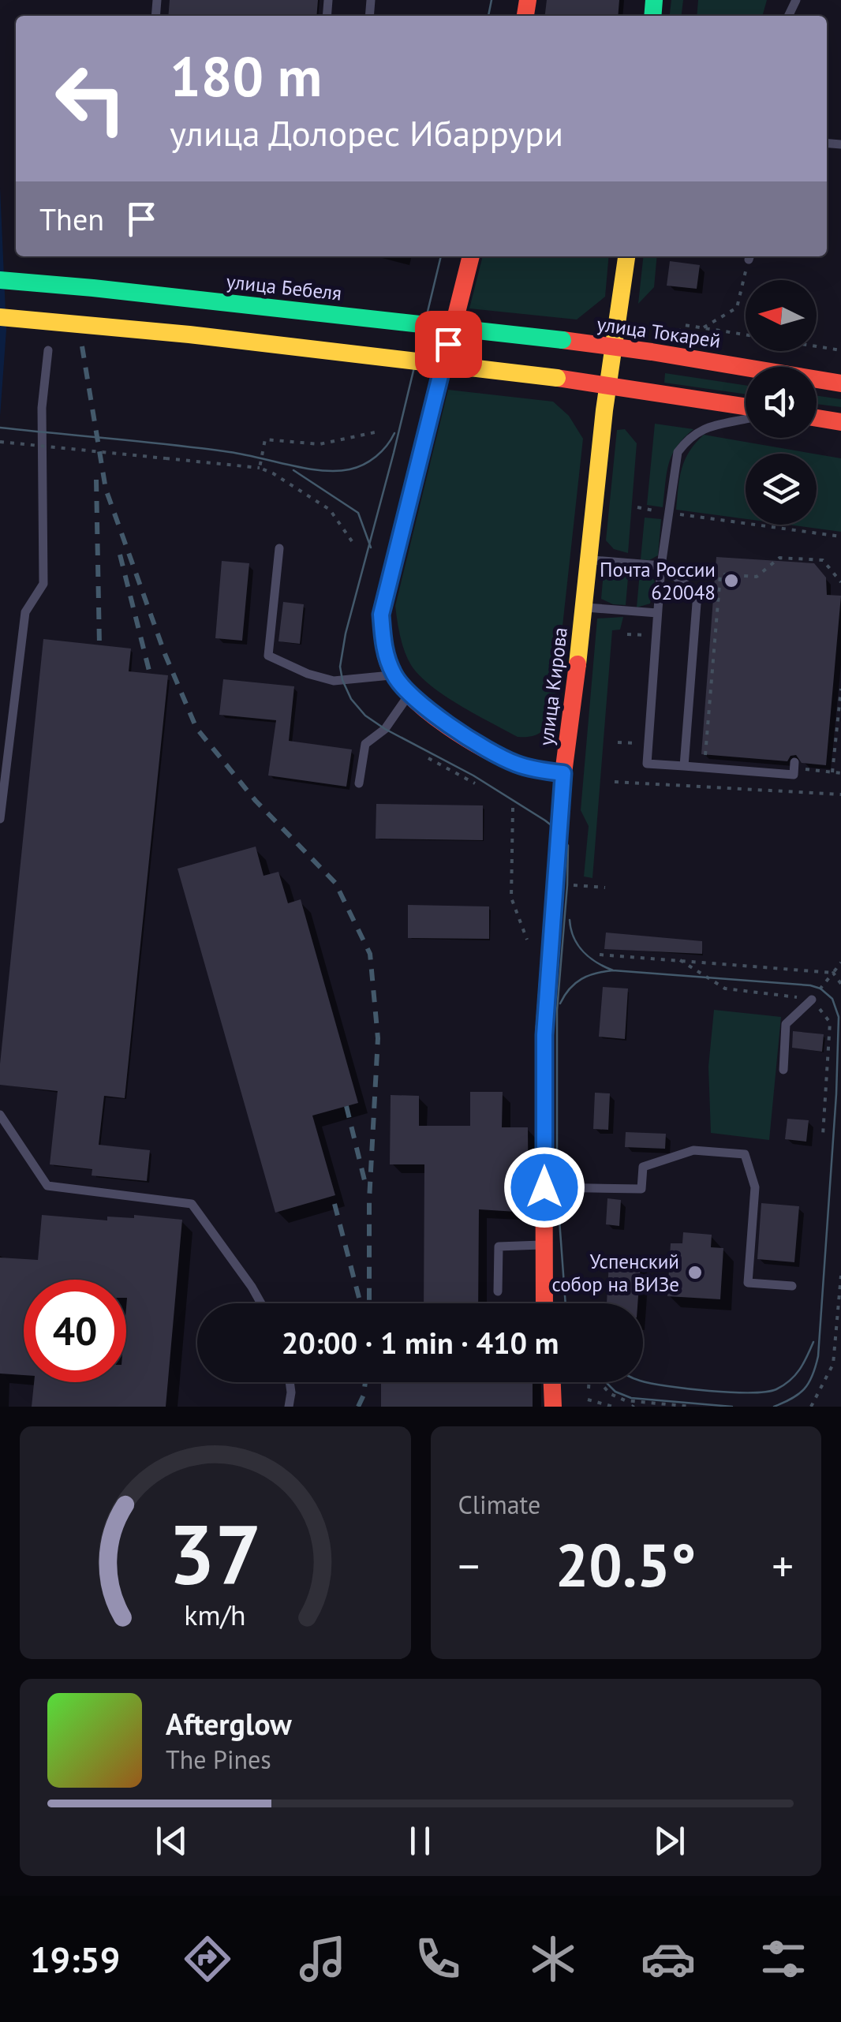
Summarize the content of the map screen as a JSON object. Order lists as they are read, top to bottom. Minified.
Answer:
{"streets":{"main road":["улица Бебеля","улица Токарей","улица Кирова"]},"crossings":[["улица Бебеля","улица Токарей"],["улица Токарей","улица Кирова"]],"places":["Почта России 620048","Успенский собор на ВИЗе"],"north":"left","page":{"turn":["180 m","улица Долорес Ибаррури"],"then":"Then","limit":"40","trip":"20:00 · 1 min · 410 m","tile":"Climate","heat":["−","20.5°","+"],"song":["Afterglow","The Pines"],"tabs":"19:59","gauge":["37","km/h"]}}
